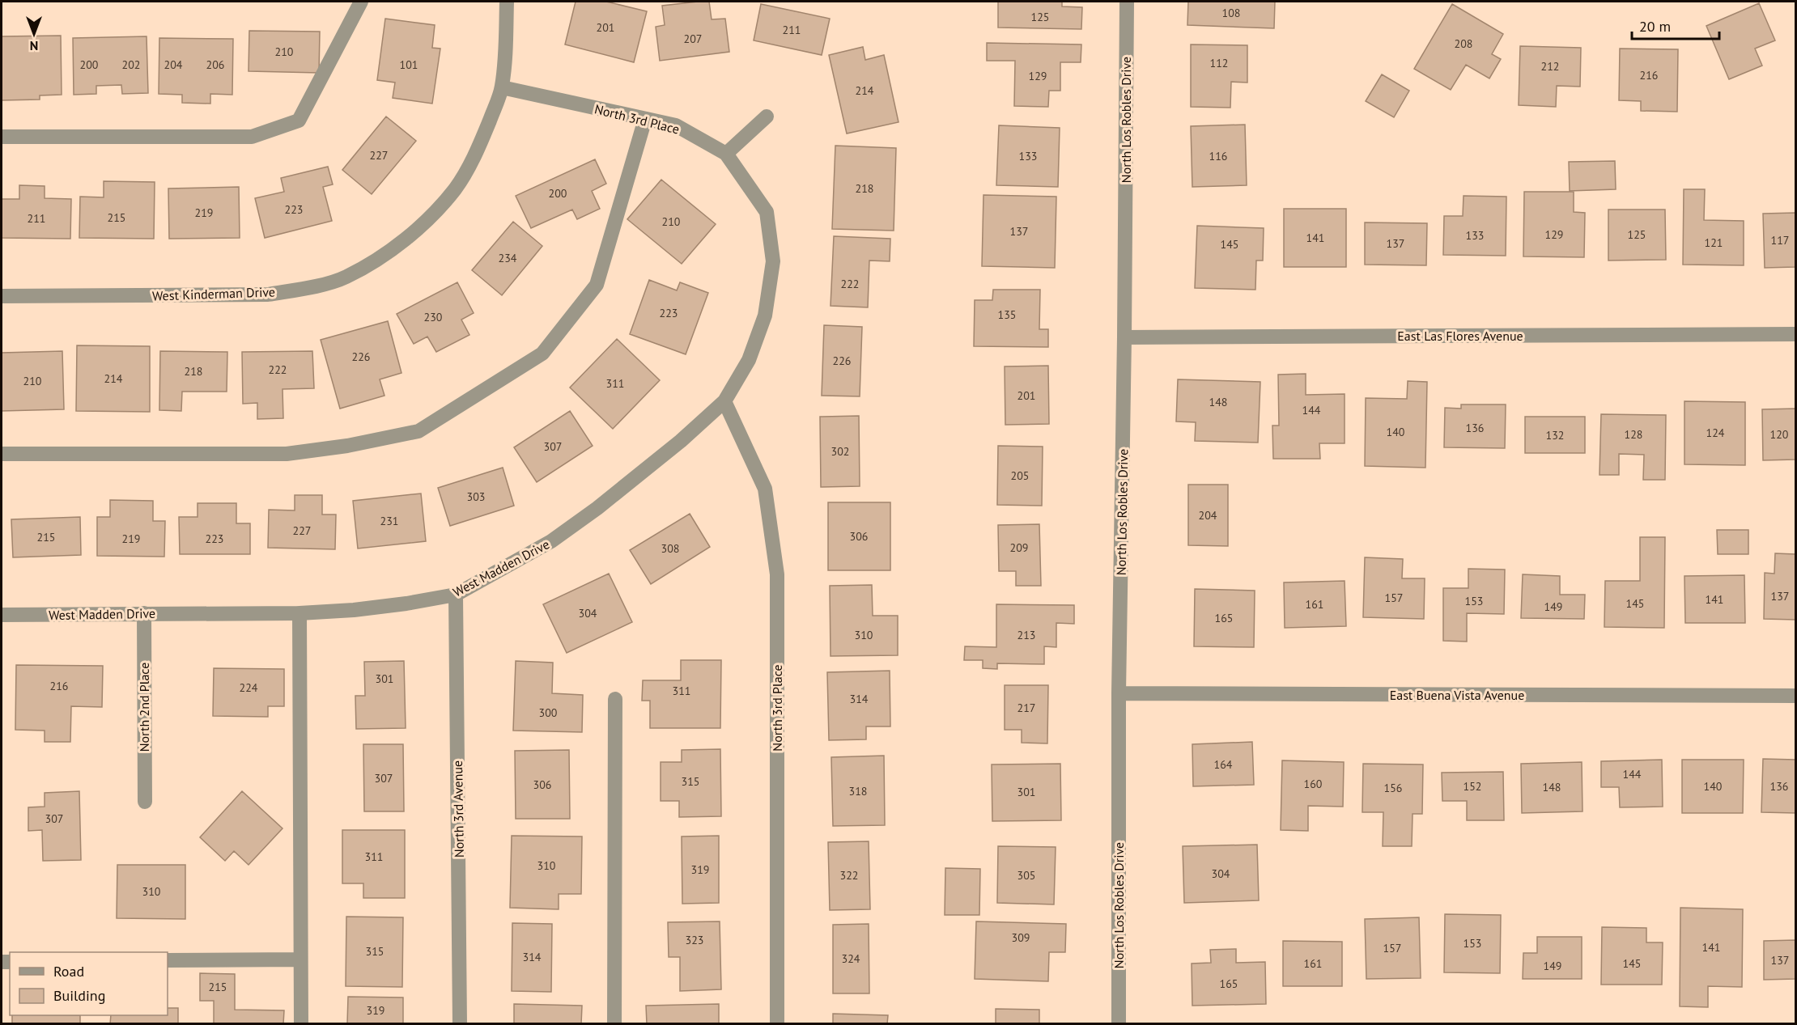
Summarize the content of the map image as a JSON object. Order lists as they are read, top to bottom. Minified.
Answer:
{"streets":{"street":["North 3rd Place","North Los Robles Drive","West Kinderman Drive","East Las Flores Avenue","West Madden Drive","East Buena Vista Avenue","North 2nd Place","North 3rd Avenue"]},"crossings":[["North 3rd Place","West Kinderman Drive"],["North 3rd Place","West Madden Drive"],["North Los Robles Drive","East Las Flores Avenue"],["North Los Robles Drive","East Buena Vista Avenue"],["West Madden Drive","North 2nd Place"],["West Madden Drive","North 3rd Avenue"]],"house_numbers":["108","125","201","211","207","208","210","112","200","202","204","206","101","212","216","129","214","227","133","116","218","200","223","219","215","211","210","137","129","125","133","141","117","121","137","145","234","222","223","135","230","226","226","222","218","214","210","311","201","148","144","136","140","124","128","120","132","307","302","205","303","204","231","227","306","215","219","223","209","308","137","157","141","153","145","161","149","304","165","310","213","301","216","224","311","314","217","300","164","144","307","315","160","306","152","140","136","148","156","318","301","307","311","310","319","304","322","305","310","309","323","153","141","157","315","314","324","137","161","145","149","165","215","319"],"legend":["Road","Building"],"scale_bar":"20 m","north":"bottom"}
